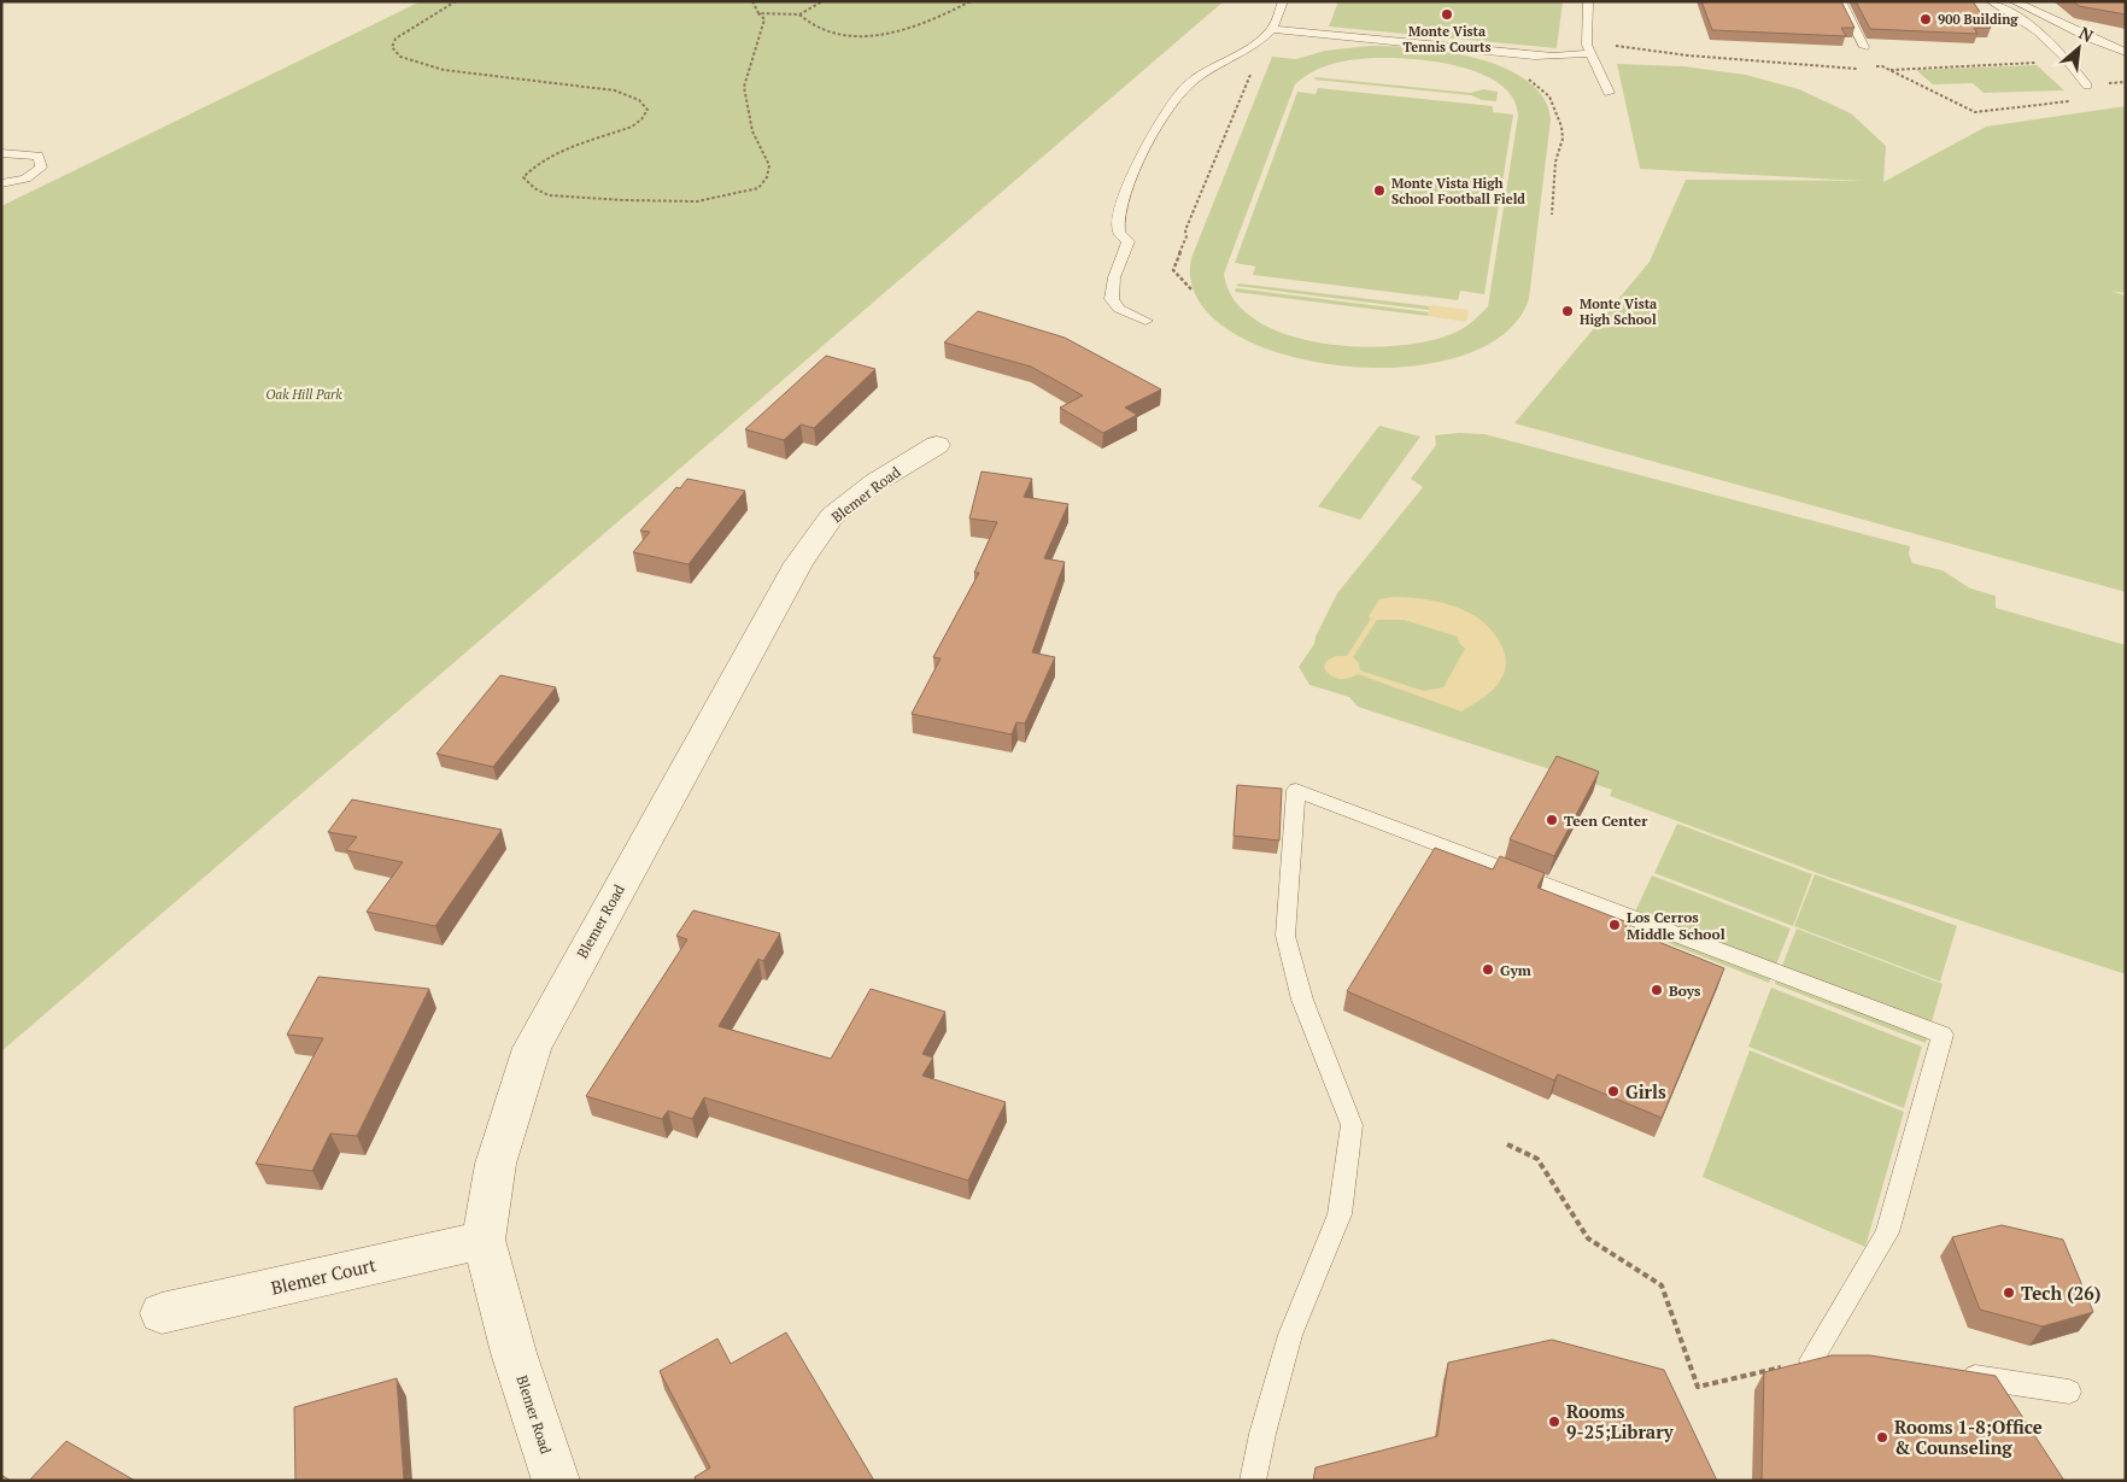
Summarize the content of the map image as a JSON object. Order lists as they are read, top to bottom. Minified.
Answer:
{"streets":{"street":["Blemer Road","Blemer Court"]},"crossings":[["Blemer Road","Blemer Court"]],"parks":["Oak Hill Park"],"places":["Monte Vista Tennis Courts","900 Building","Monte Vista High School Football Field","Monte Vista High School","Teen Center","Los Cerros Middle School","Gym","Boys","Girls","Tech (26)","Rooms 9-25;Library","Rooms 1-8;Office & Counseling"],"north":"top right"}
